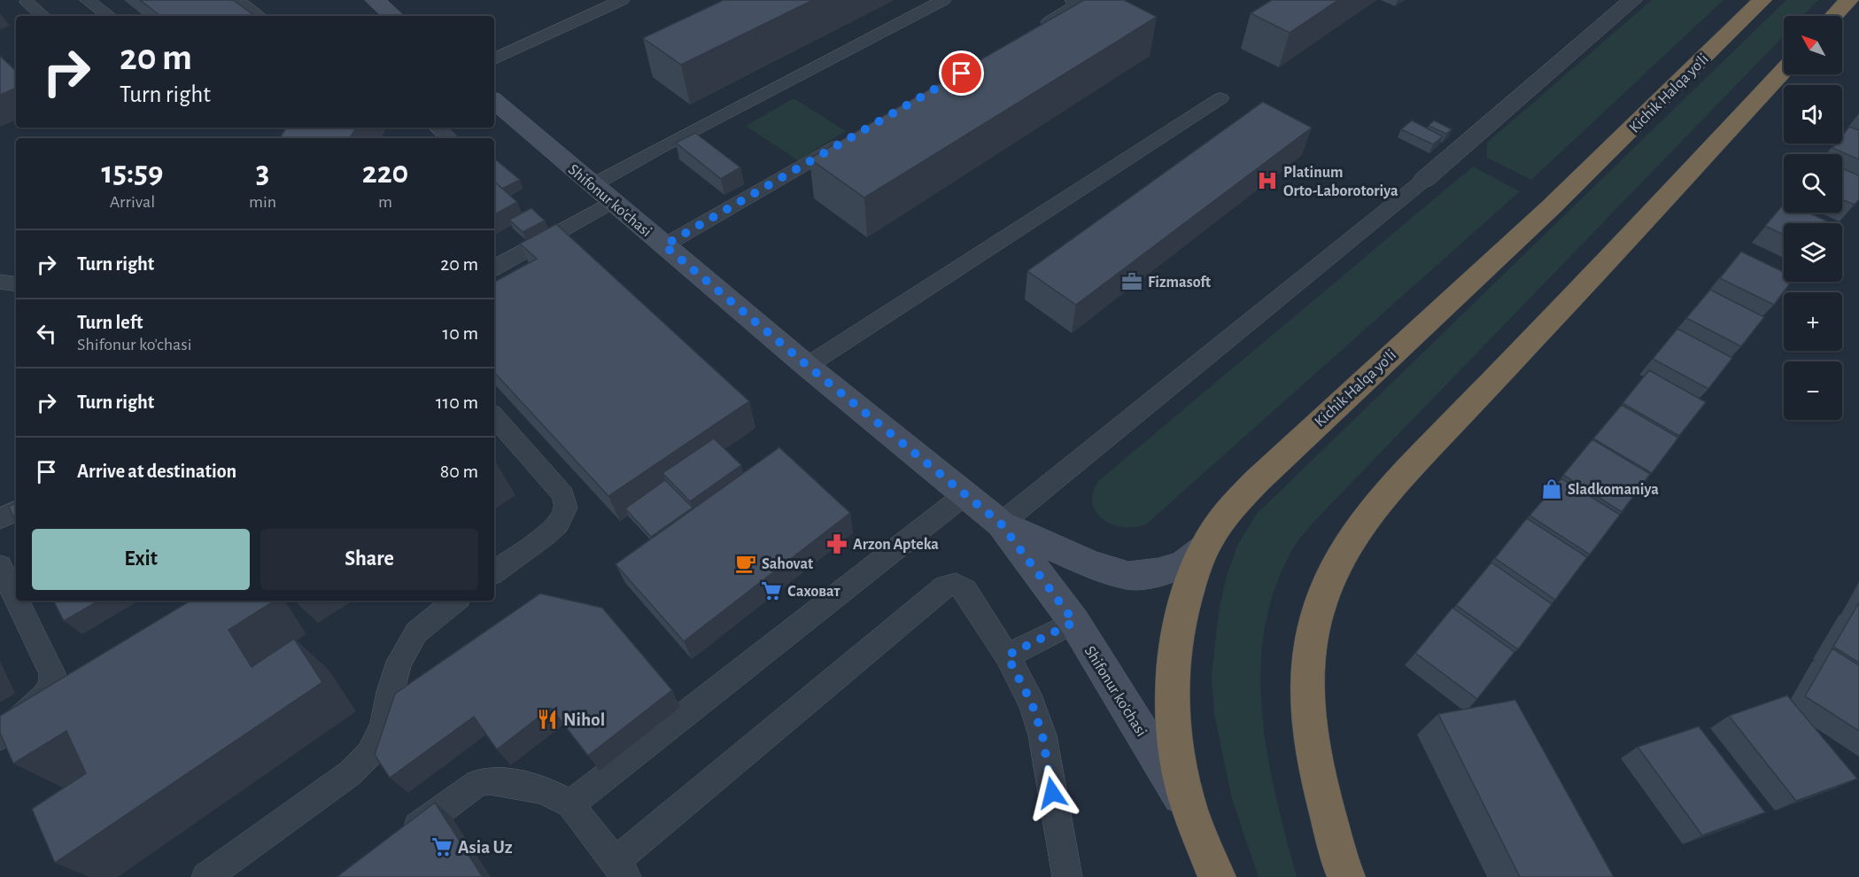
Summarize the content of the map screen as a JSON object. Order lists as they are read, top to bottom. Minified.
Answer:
{"streets":{"highway":["Kichik Halqa yo'li"],"street":["Shifonur ko'chasi"]},"crossings":[["Kichik Halqa yo'li","Shifonur ko'chasi"]],"places":{"hospital":["Platinum Orto-Laborotoriya"],"office":["Fizmasoft"],"shop":["Sladkomaniya"],"pharmacy":["Arzon Apteka"],"cafe":["Sahovat"],"supermarket":["Саховат","Asia Uz"],"restaurant":["Nihol"]},"north":"top left","page":{"map_buttons":["+","−"],"turn":["20 m","Turn right"],"eta":["15:59","Arrival","3","min","220","m"],"list":[{"name":"Turn right","value":"20 m"},{"name":"Turn left","note":"Shifonur ko'chasi","value":"10 m"},{"name":"Turn right","value":"110 m"},{"name":"Arrive at destination","value":"80 m"}],"buttons":["Exit","Share"]}}
